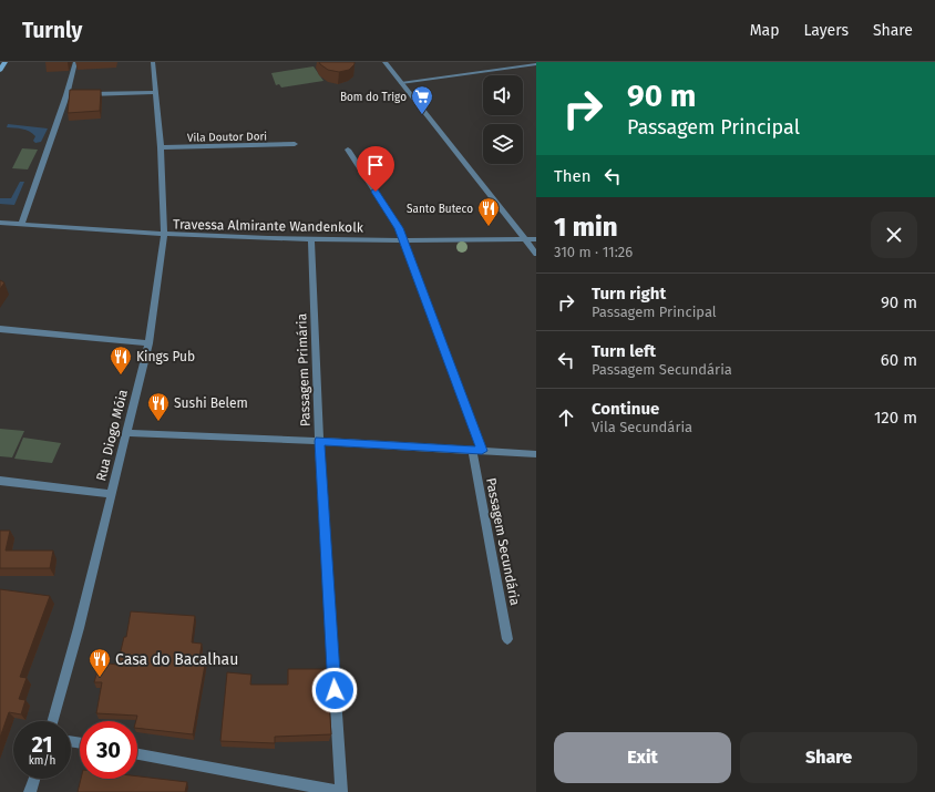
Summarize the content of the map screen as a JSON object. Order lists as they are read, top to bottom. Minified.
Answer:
{"streets":{"street":["Vila Doutor Dori","Travessa Almirante Wandenkolk","Passagem Primária","Rua Diogo Móia","Passagem Secundária"]},"crossings":[["Vila Doutor Dori","Rua Diogo Móia"],["Travessa Almirante Wandenkolk","Passagem Primária"],["Travessa Almirante Wandenkolk","Rua Diogo Móia"],["Travessa Almirante Wandenkolk","Passagem Secundária"]],"places":{"supermarket":["Bom do Trigo"],"restaurant":["Santo Buteco","Kings Pub","Sushi Belem","Casa do Bacalhau"]},"page":{"header":"Turnly","nav":["Map","Layers","Share"],"turn":["90 m","Passagem Principal"],"then":"Then","heading":["1 min","310 m · 11:26"],"list":[{"name":"Turn right","note":"Passagem Principal","value":"90 m"},{"name":"Turn left","note":"Passagem Secundária","value":"60 m"},{"name":"Continue","note":"Vila Secundária","value":"120 m"}],"speed":"21 km/h","limit":"30","buttons":["Exit","Share"]}}
